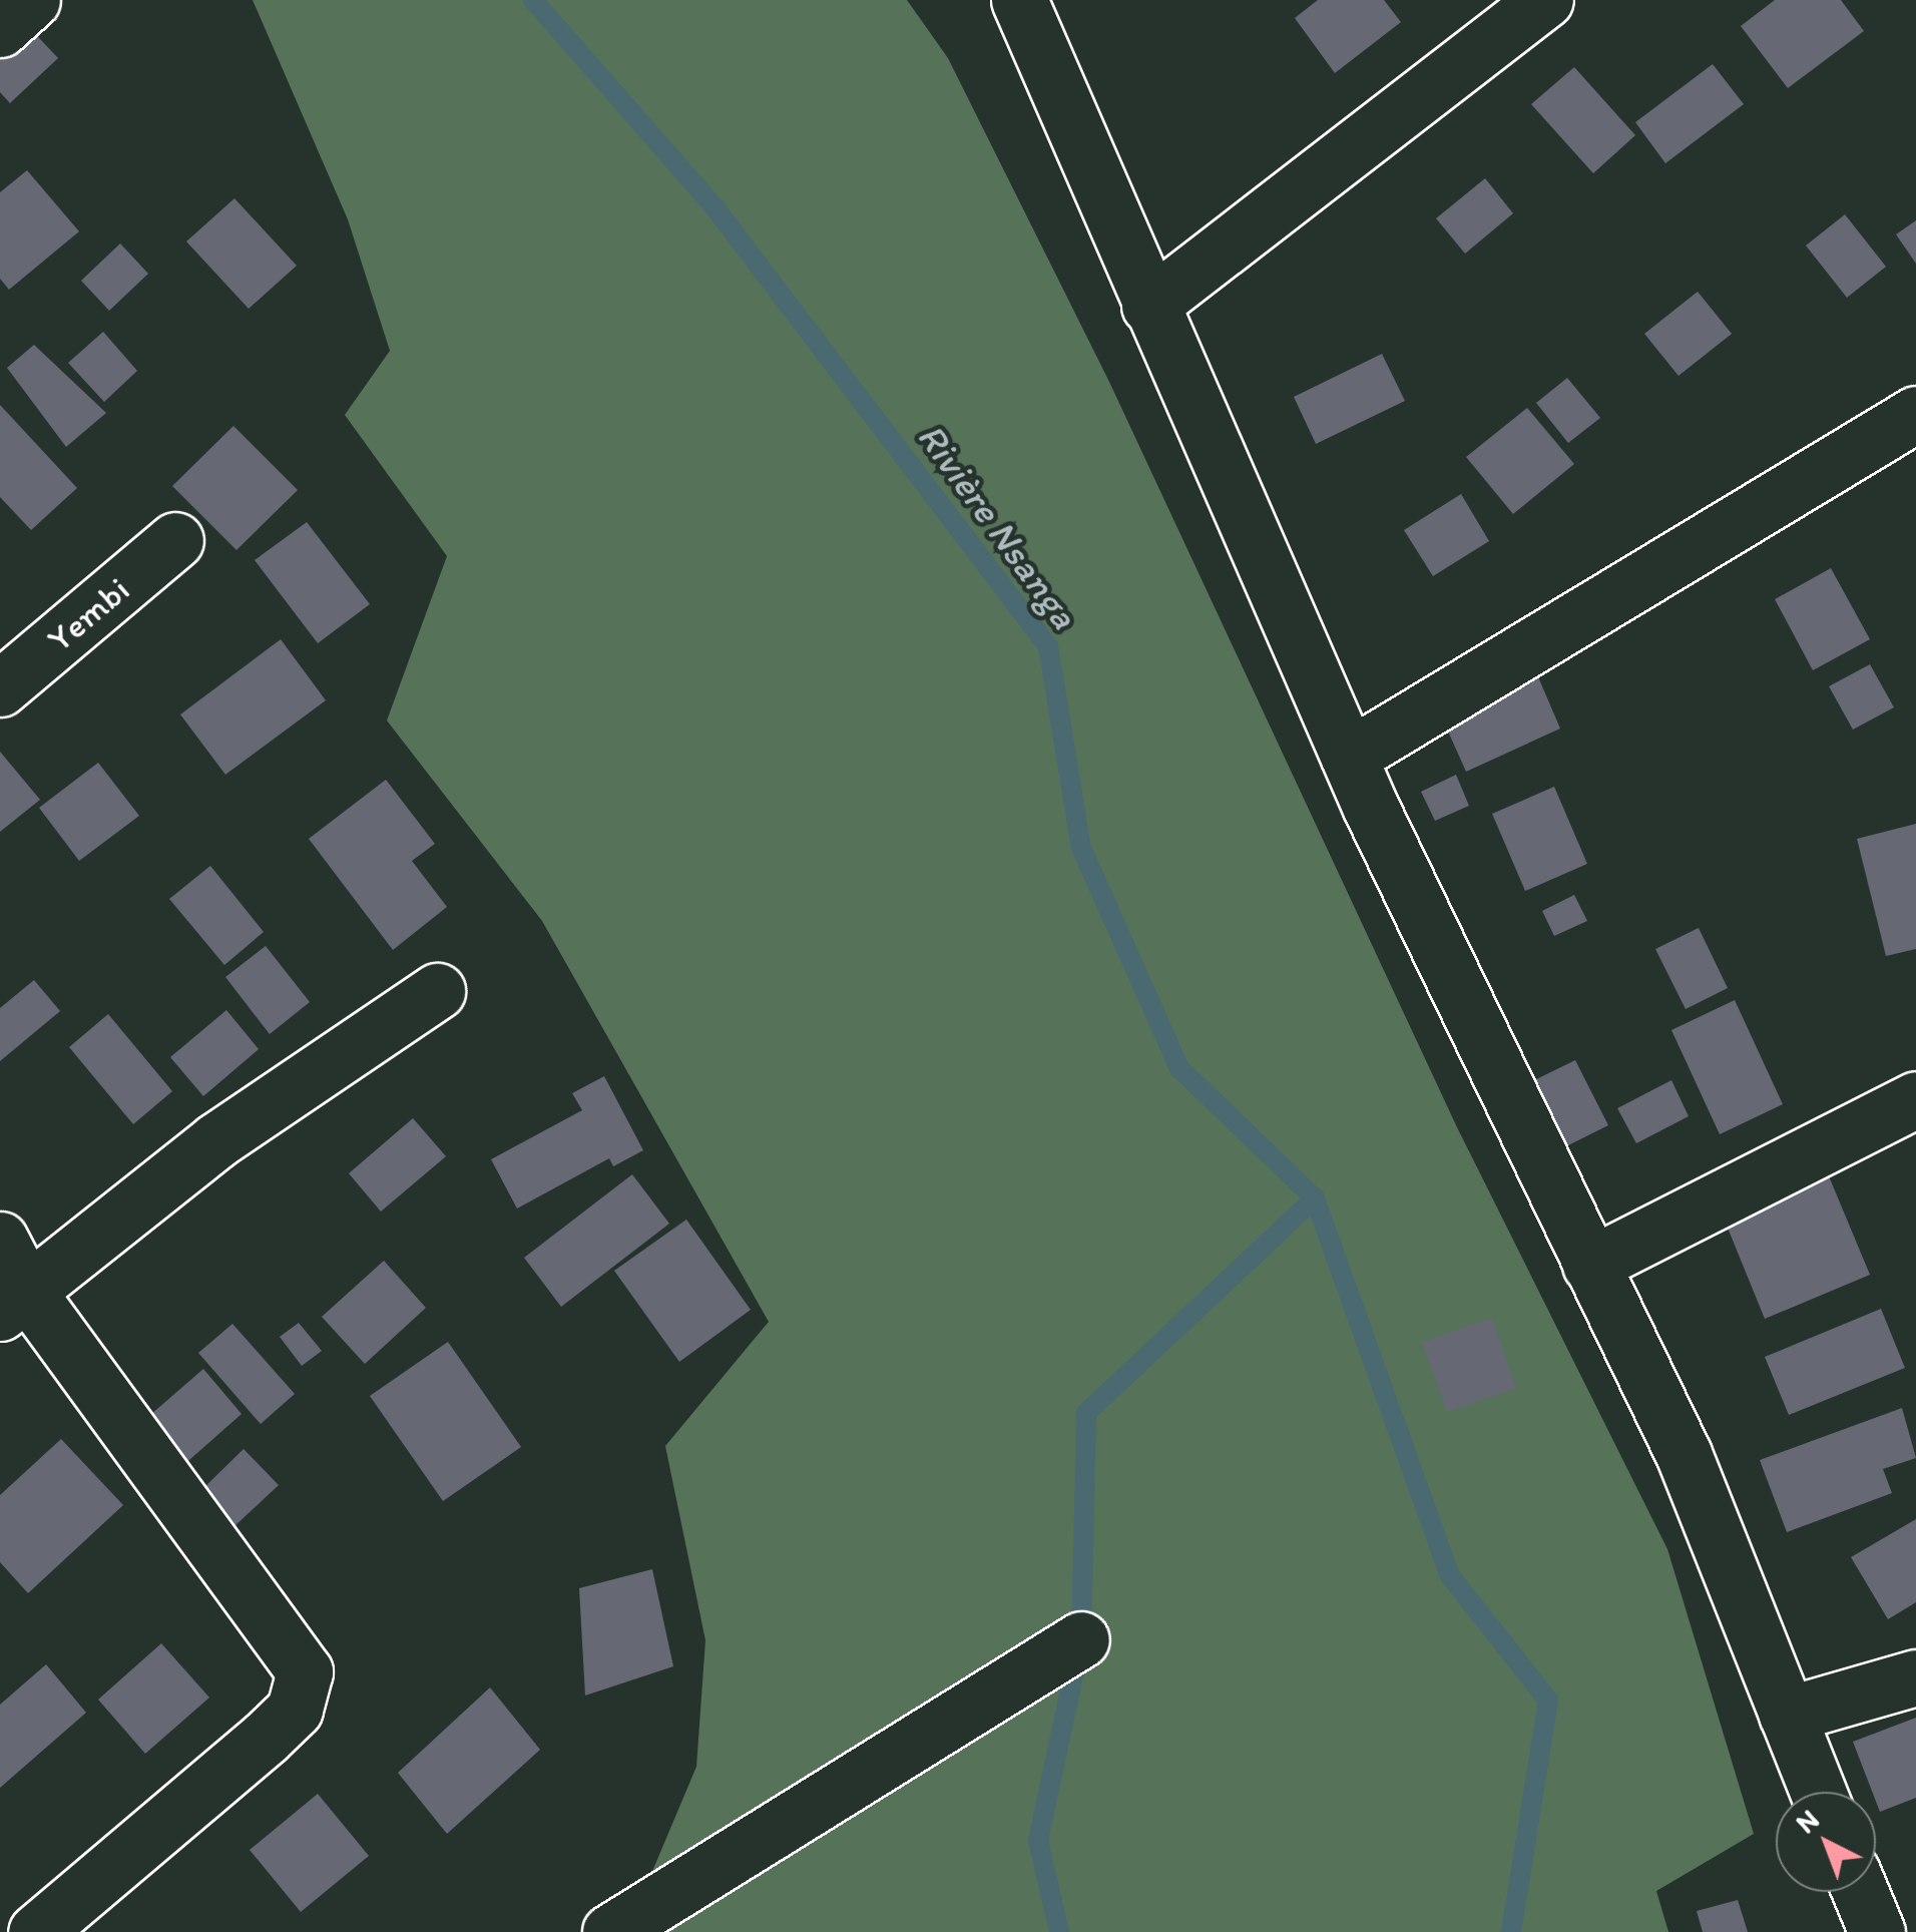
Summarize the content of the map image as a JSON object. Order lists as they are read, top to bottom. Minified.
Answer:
{"streets":{"street":["Yembi"]},"water":["Rivière Nsanga"],"north":"top left"}
